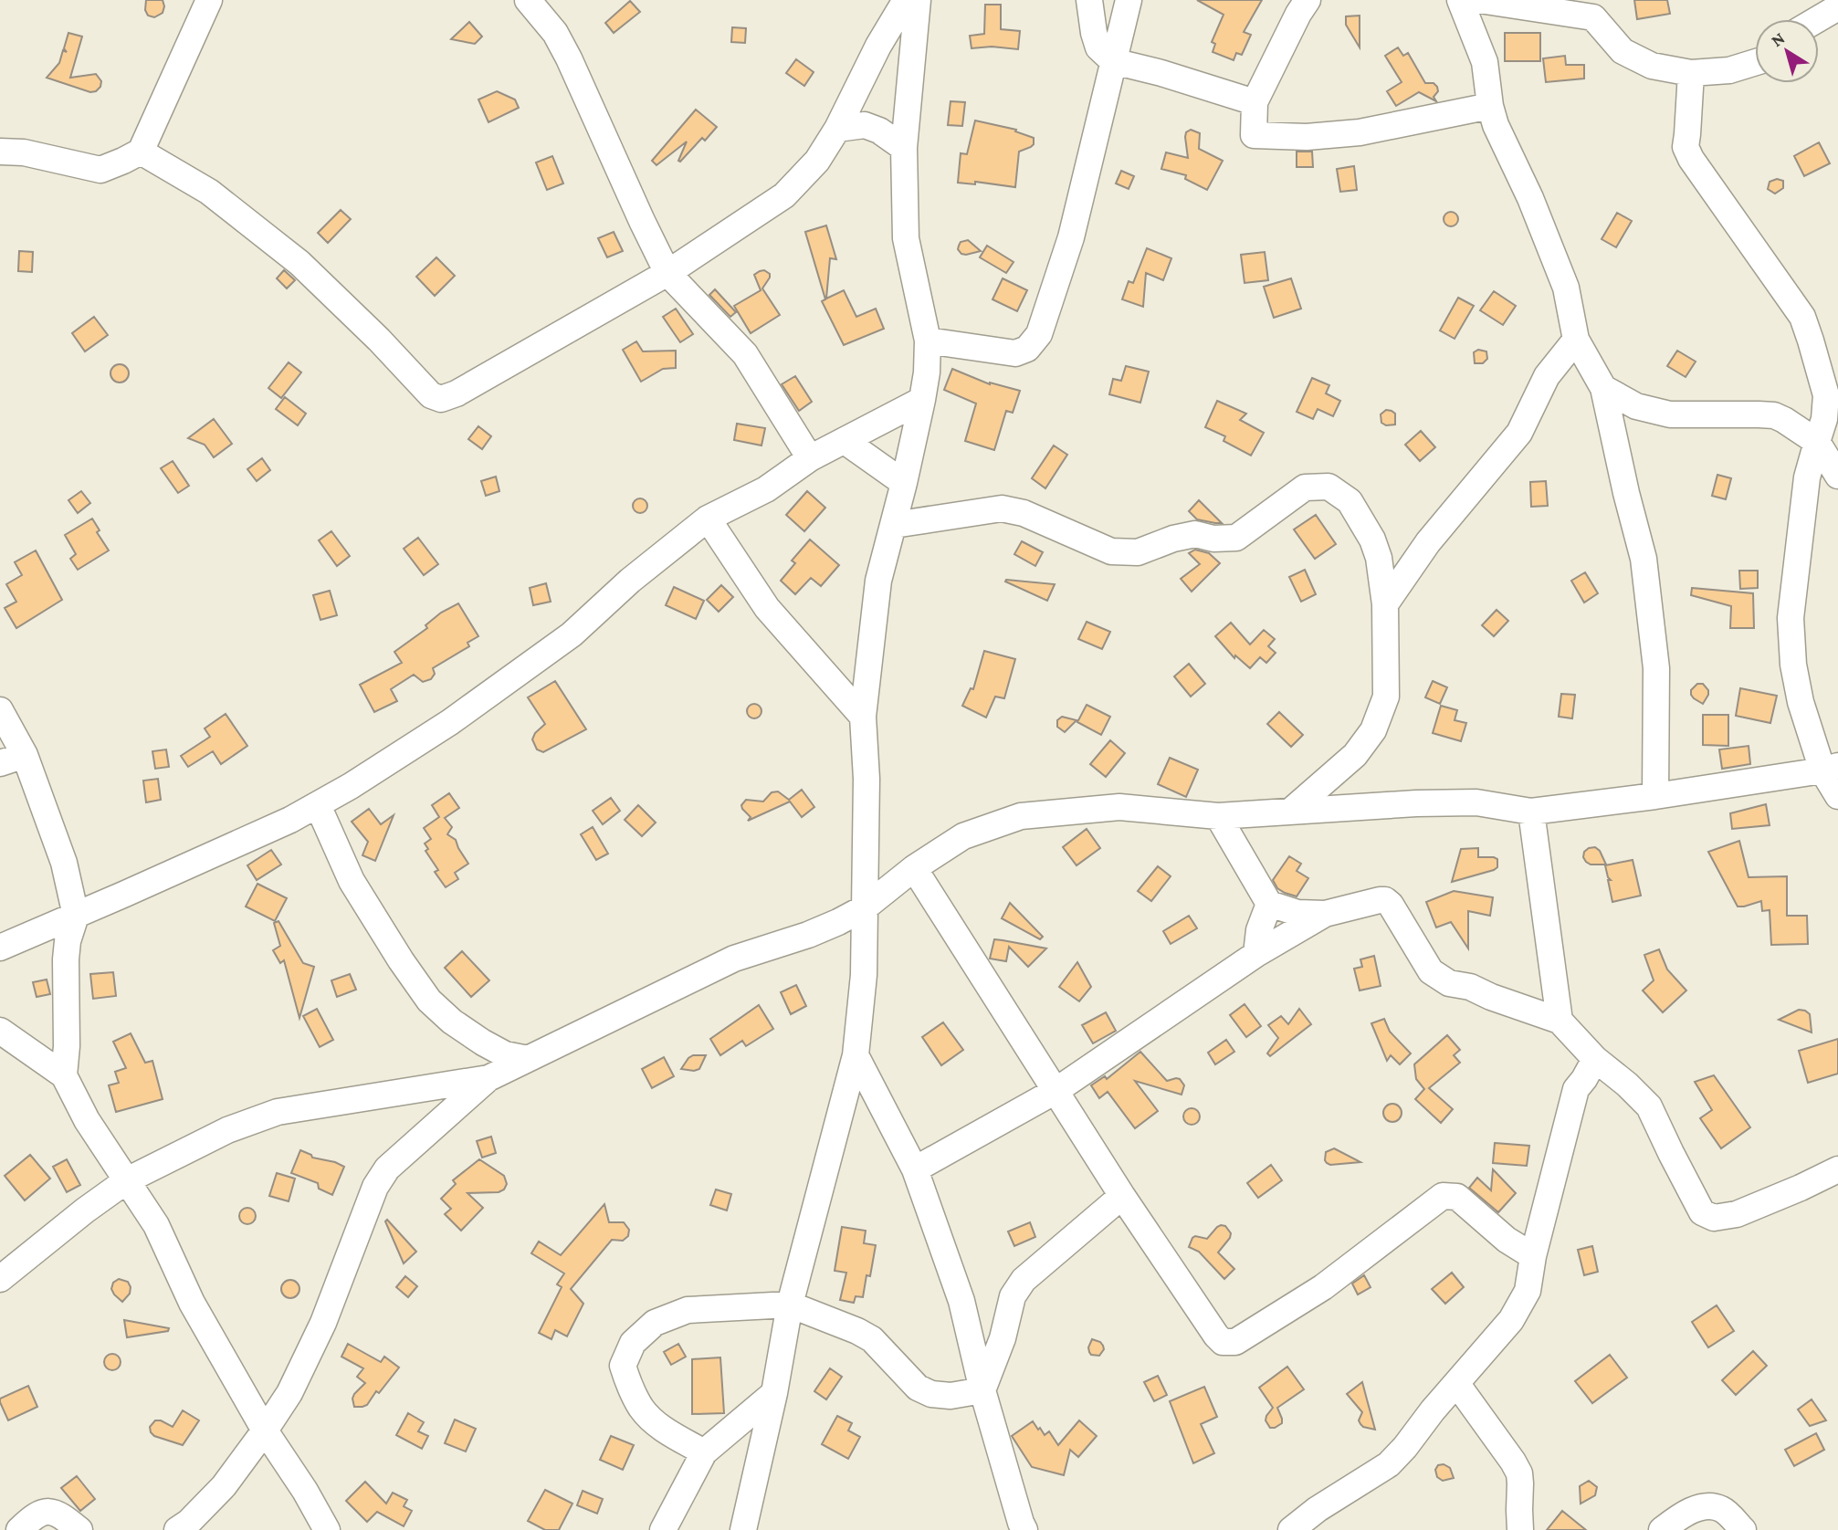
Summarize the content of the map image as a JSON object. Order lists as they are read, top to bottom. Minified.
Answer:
{"north":"top left"}
